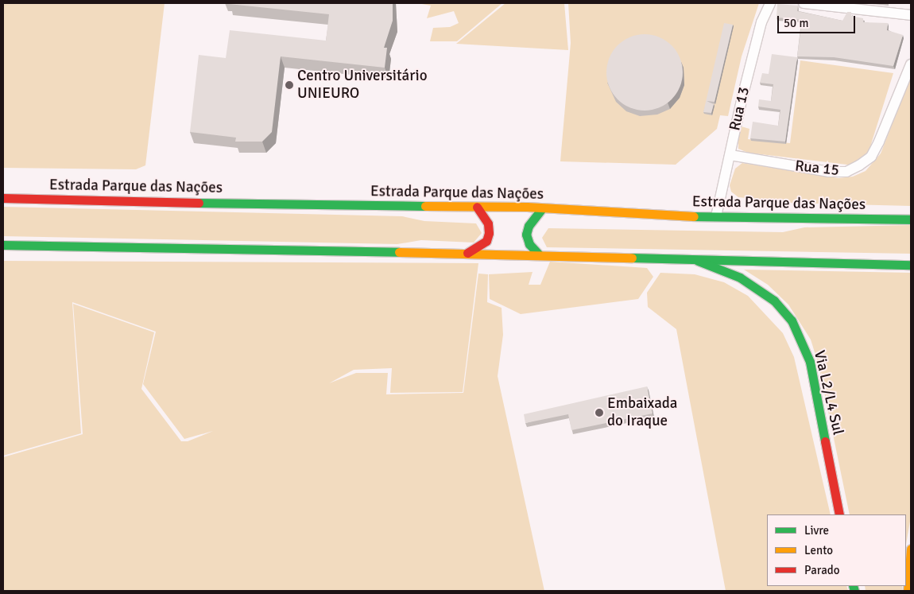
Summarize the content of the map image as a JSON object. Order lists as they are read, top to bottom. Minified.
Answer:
{"streets":{"main road":["Estrada Parque das Nações","Via L2/L4 Sul"],"street":["Rua 13","Rua 15"]},"crossings":[["Rua 13","Rua 15"],["Rua 13","Estrada Parque das Nações"]],"places":["Centro Universitário UNIEURO","Embaixada do Iraque"],"legend":["Livre","Lento","Parado"],"scale_bar":"50 m"}
